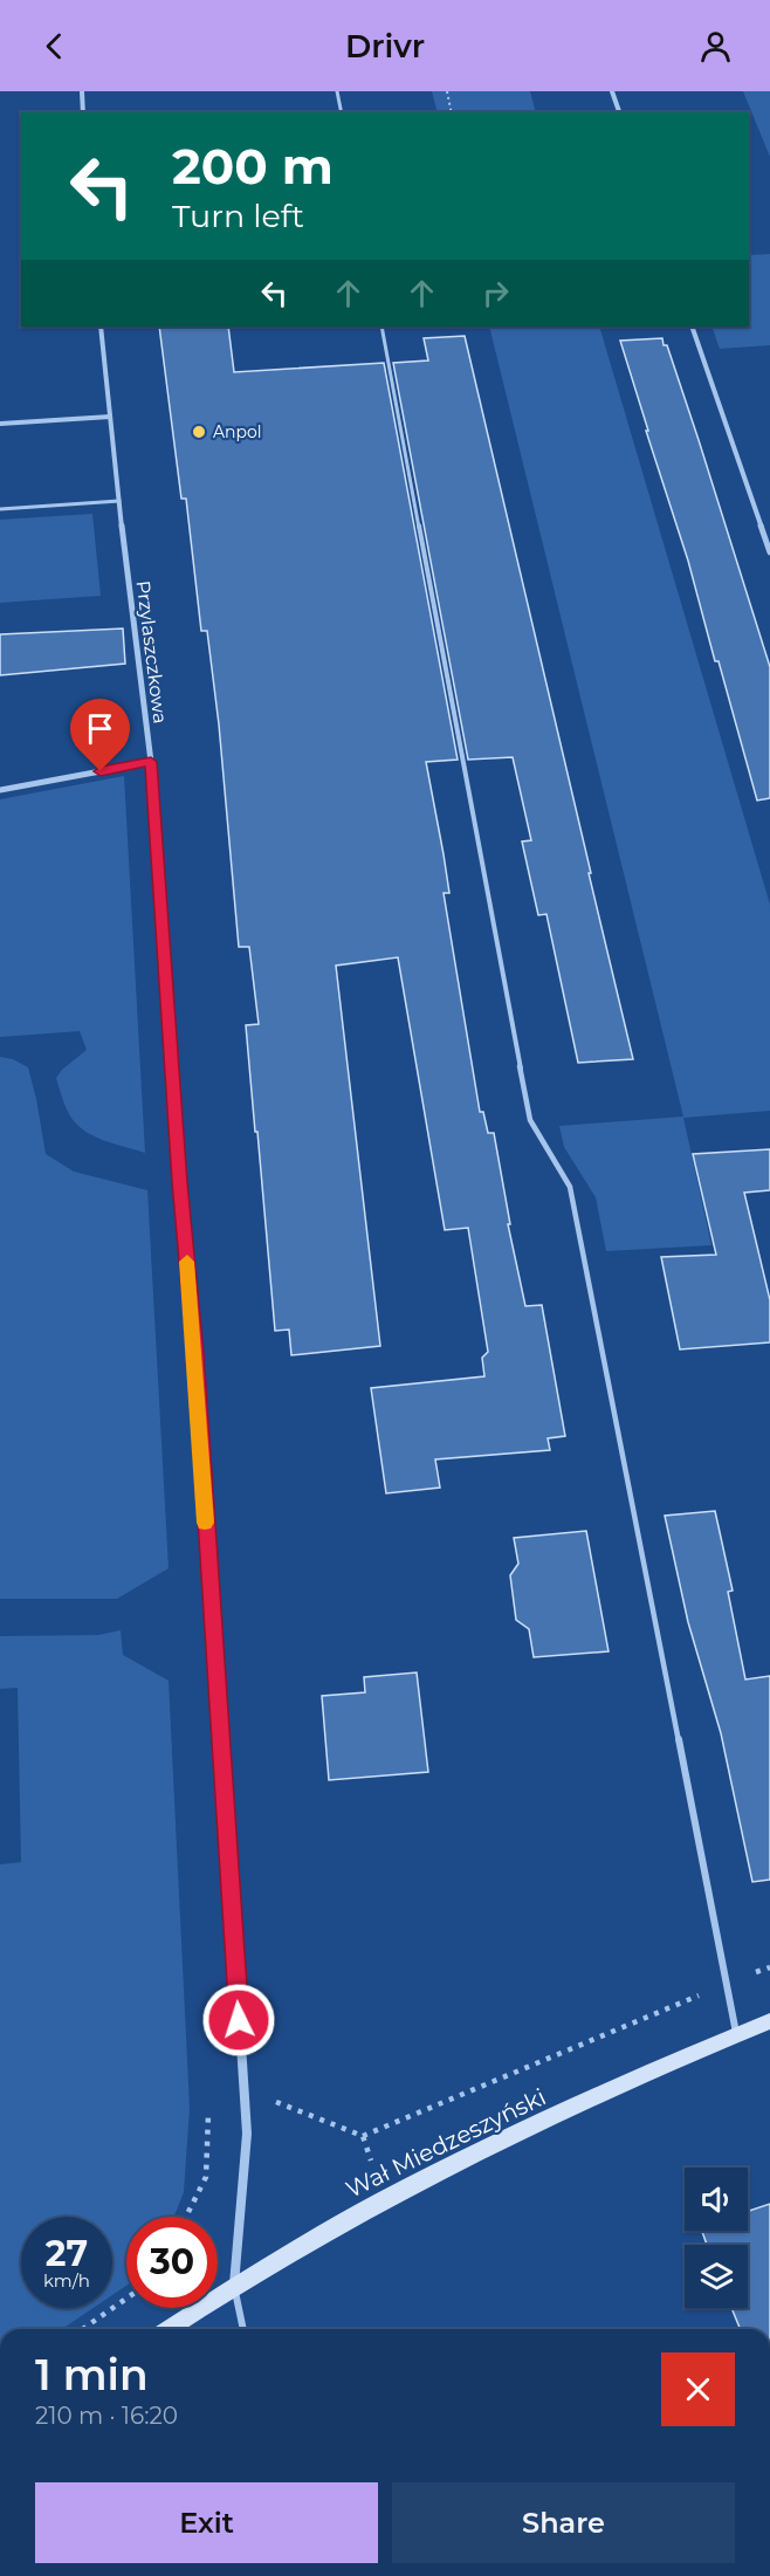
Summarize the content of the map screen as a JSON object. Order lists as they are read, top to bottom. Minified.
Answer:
{"streets":{"main road":["Wał Miedzeszyński"],"street":["Przylaszczkowa"]},"crossings":[["Przylaszczkowa","Wał Miedzeszyński"]],"places":["Anpol"],"page":{"header":"Drivr","turn":["200 m","Turn left"],"speed":"27 km/h","limit":"30","heading":["1 min","210 m · 16:20"],"buttons":["Exit","Share"]}}
